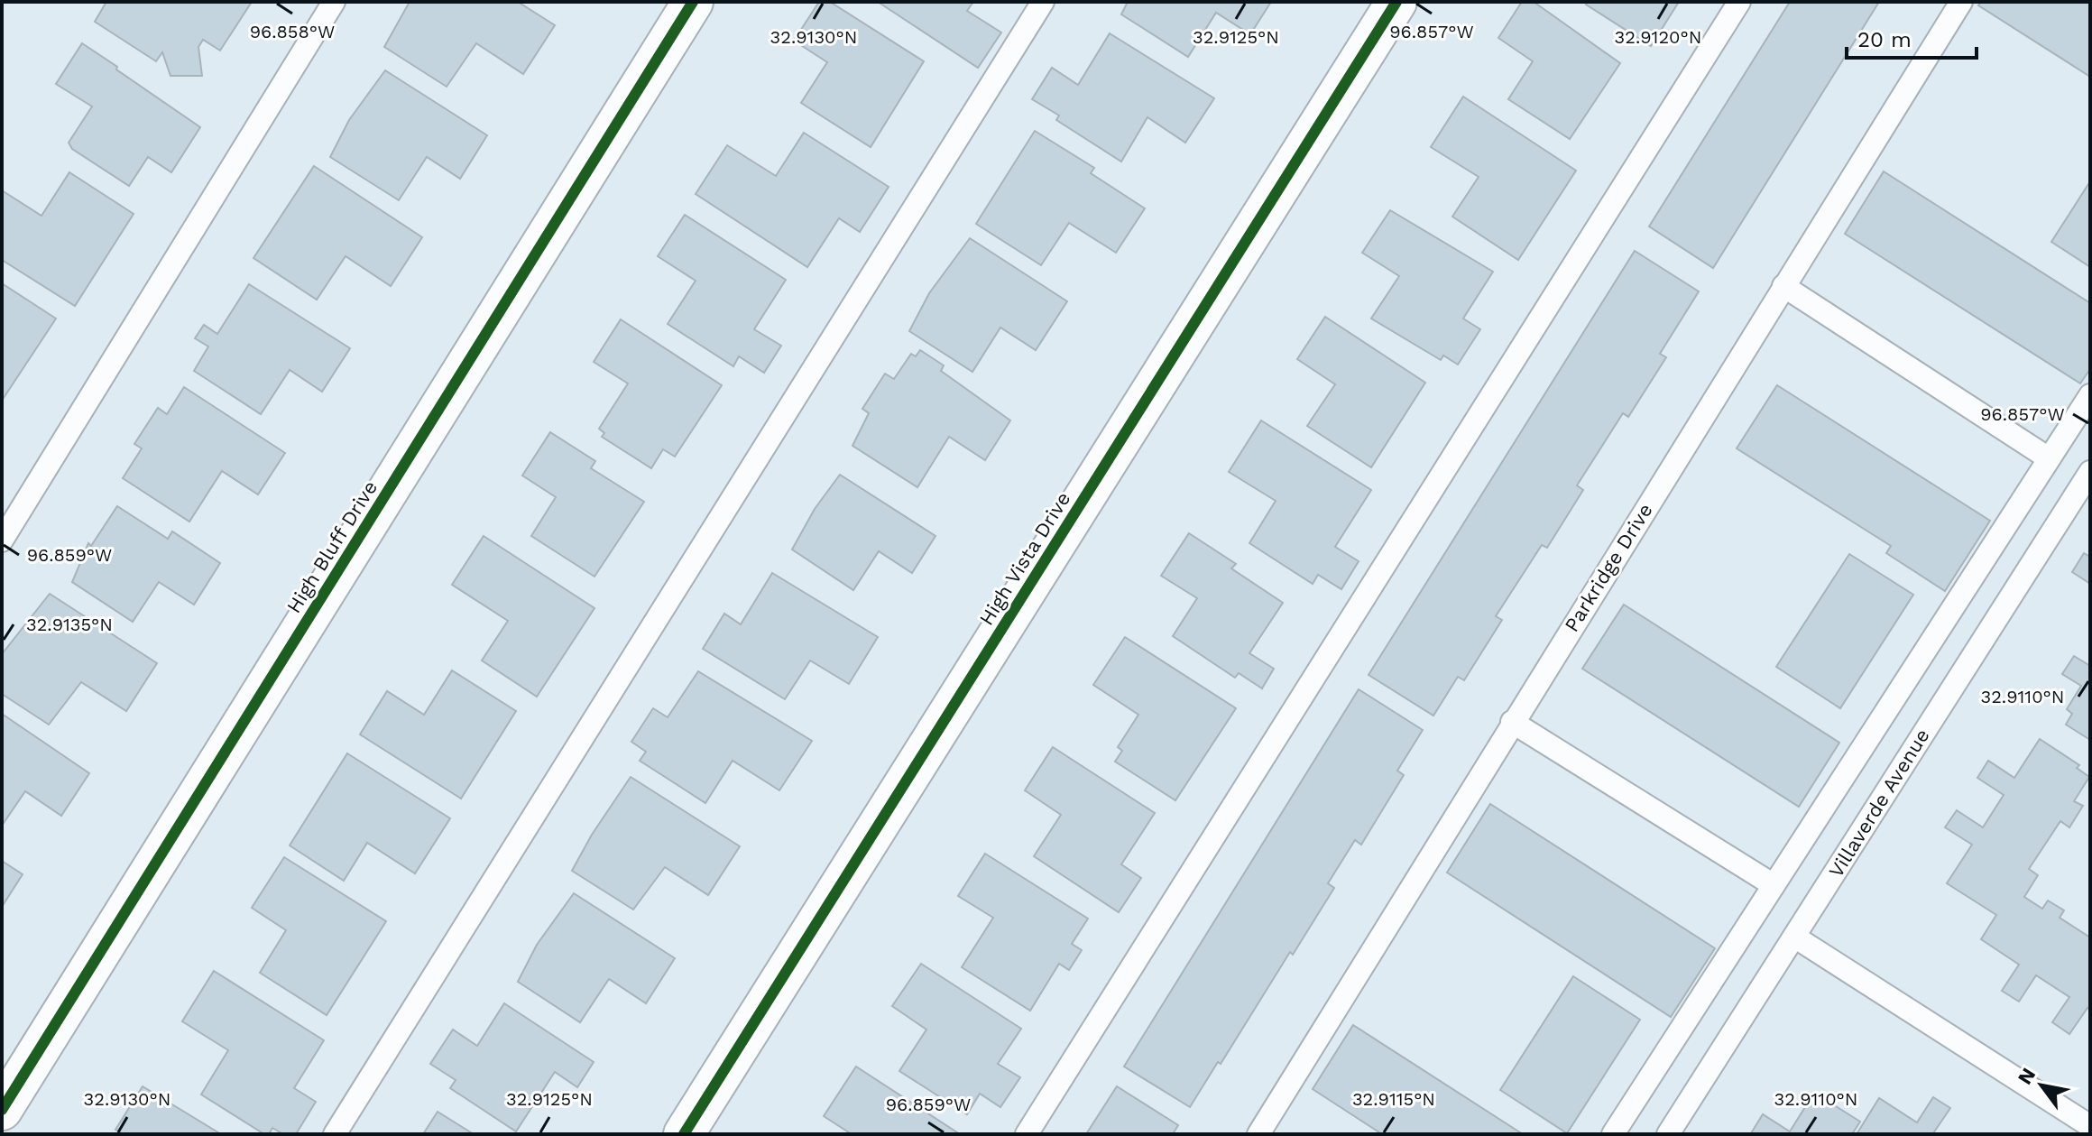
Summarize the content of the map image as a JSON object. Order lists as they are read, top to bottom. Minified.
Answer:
{"streets":{"street":["High Bluff Drive","High Vista Drive"],"lane":["Parkridge Drive","Villaverde Avenue"]},"scale_bar":"20 m","north":"top left","coordinates":["96.858°W","96.857°W","32.9130°N","32.9125°N","32.9120°N","96.859°W","32.9135°N","32.9110°N","32.9115°N"]}
